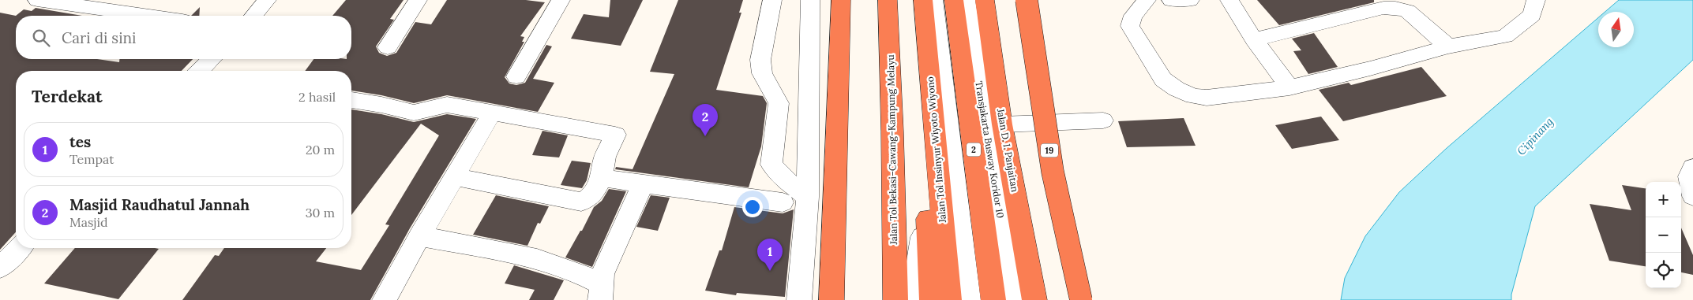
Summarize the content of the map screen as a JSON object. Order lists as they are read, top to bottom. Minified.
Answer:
{"streets":{"highway":["Jalan Tol Bekasi–Cawang–Kampung Melayu","Jalan Tol Insinyur Wiyoto Wiyono","2","Jalan D. I. Panjaitan","19"],"street":["Transjakarta Busway Koridor 10"]},"water":["Cipinang"],"north":"top","page":{"search":"Cari di sini","heading":["Terdekat","2 hasil"],"pins":["2","1"],"list":[{"mark":"1","name":"tes","note":"Tempat","value":"20 m"},{"mark":"2","name":"Masjid Raudhatul Jannah","note":"Masjid","value":"30 m"}],"map_buttons":["+","−"]}}
